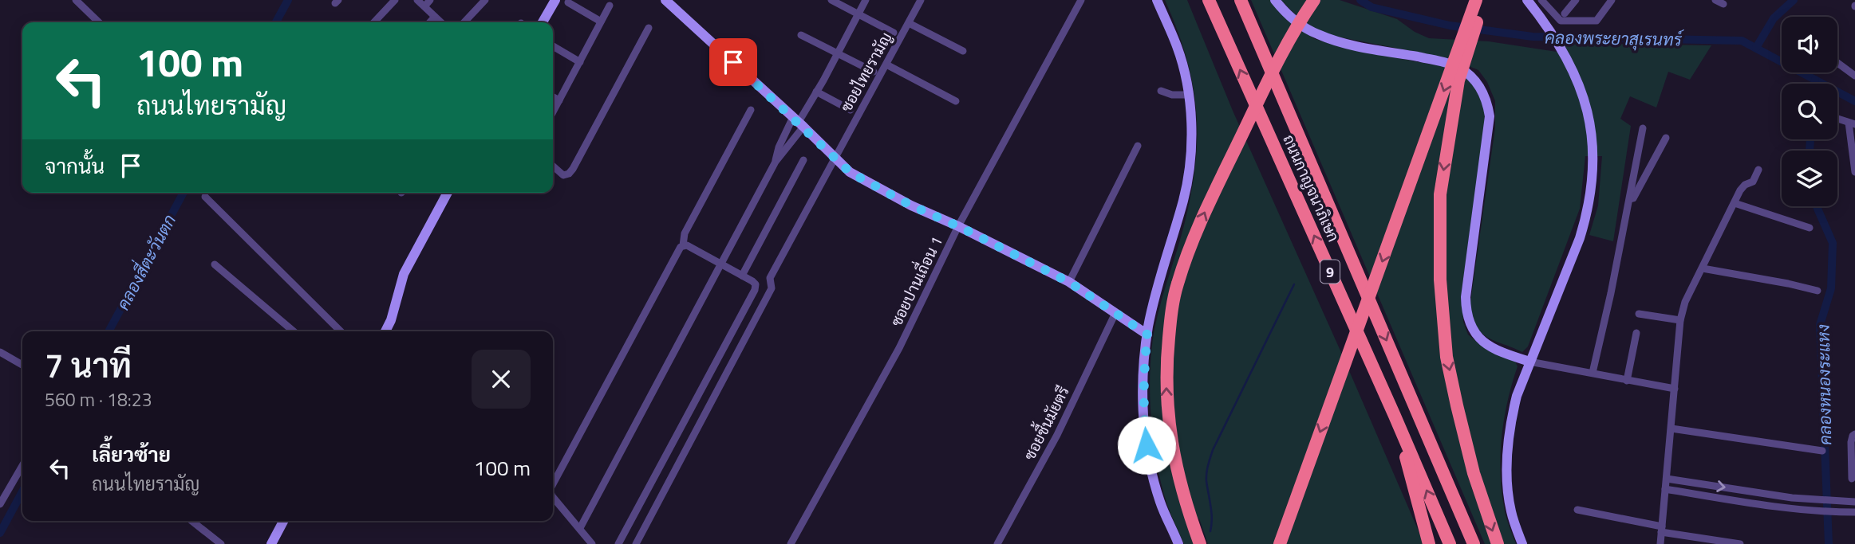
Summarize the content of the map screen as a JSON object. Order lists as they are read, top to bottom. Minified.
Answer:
{"streets":{"highway":["ถนนกาญจนาภิเษก","9"],"street":["ซอยไทยรามัญ","ซอยปานเถื่อน 1","ซอยชื้นมัยตรี"]},"water":["คลองพระยาสุเรนทร์","คลองสี่ตะวันตก","คลองหนองระแหง"],"page":{"turn":["100 m","ถนนไทยรามัญ"],"then":"จากนั้น","heading":["7 นาที","560 m · 18:23"],"list":[{"name":"เลี้ยวซ้าย","note":"ถนนไทยรามัญ","value":"100 m"}]}}
